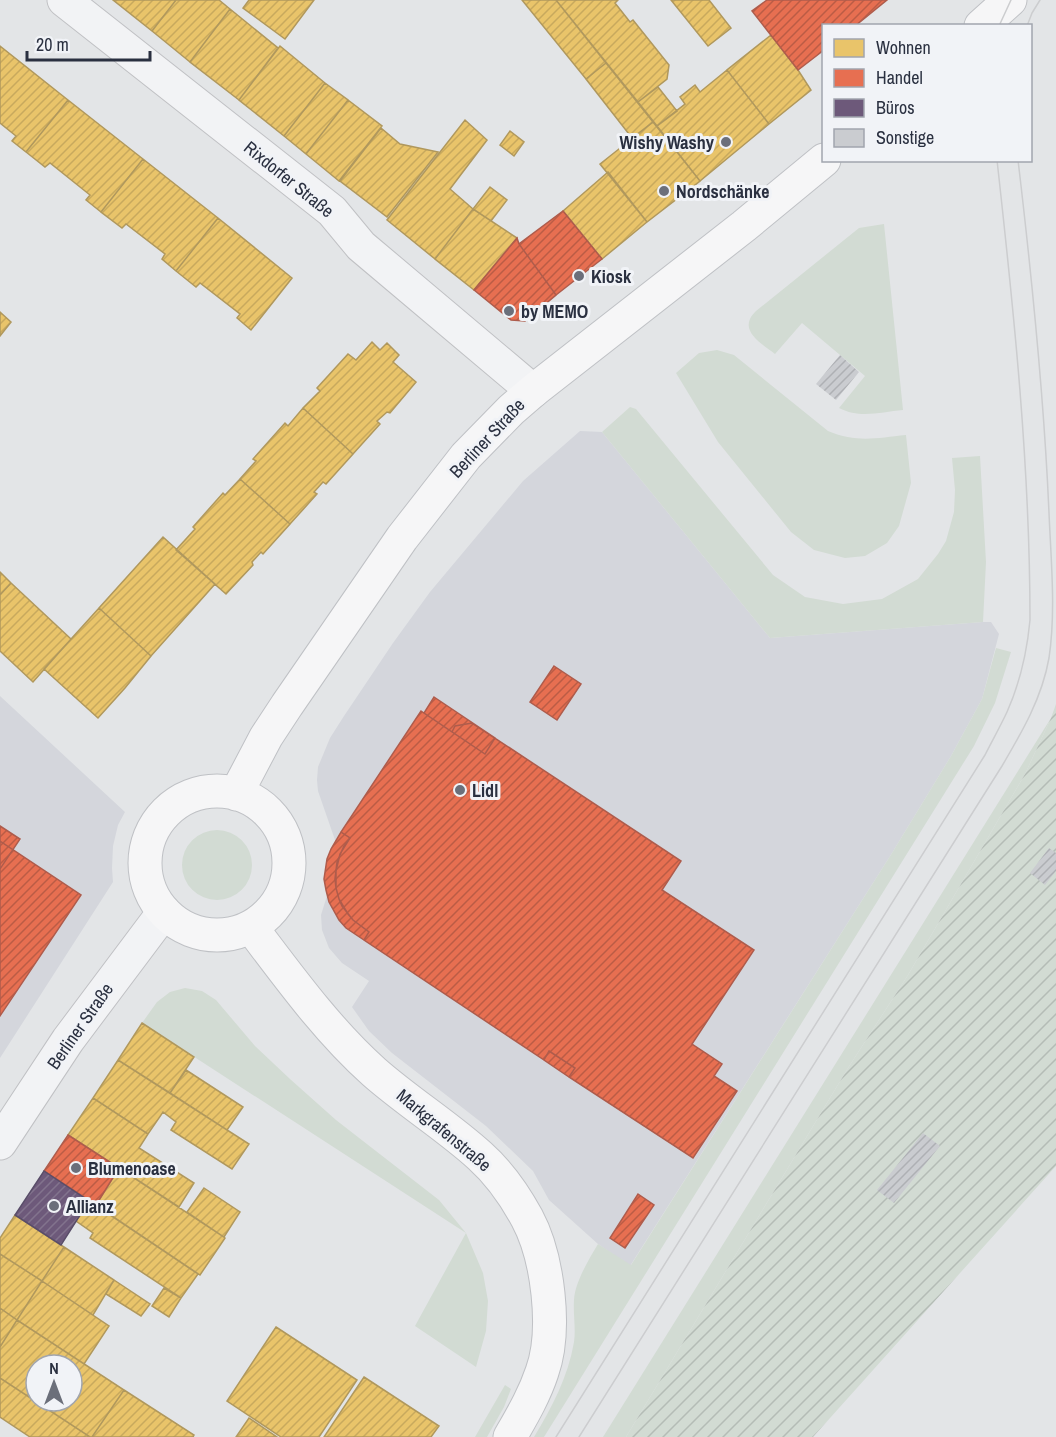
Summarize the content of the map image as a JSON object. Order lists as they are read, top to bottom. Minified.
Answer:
{"streets":{"main road":["Berliner Straße","Markgrafenstraße"],"street":["Rixdorfer Straße"]},"crossings":[["Rixdorfer Straße","Berliner Straße"],["Berliner Straße","Markgrafenstraße"]],"places":["Wishy Washy","Nordschänke","Kiosk","by MEMO","Lidl","Blumenoase","Allianz"],"legend":["Wohnen","Handel","Büros","Sonstige"],"scale_bar":"20 m","north":"top"}
